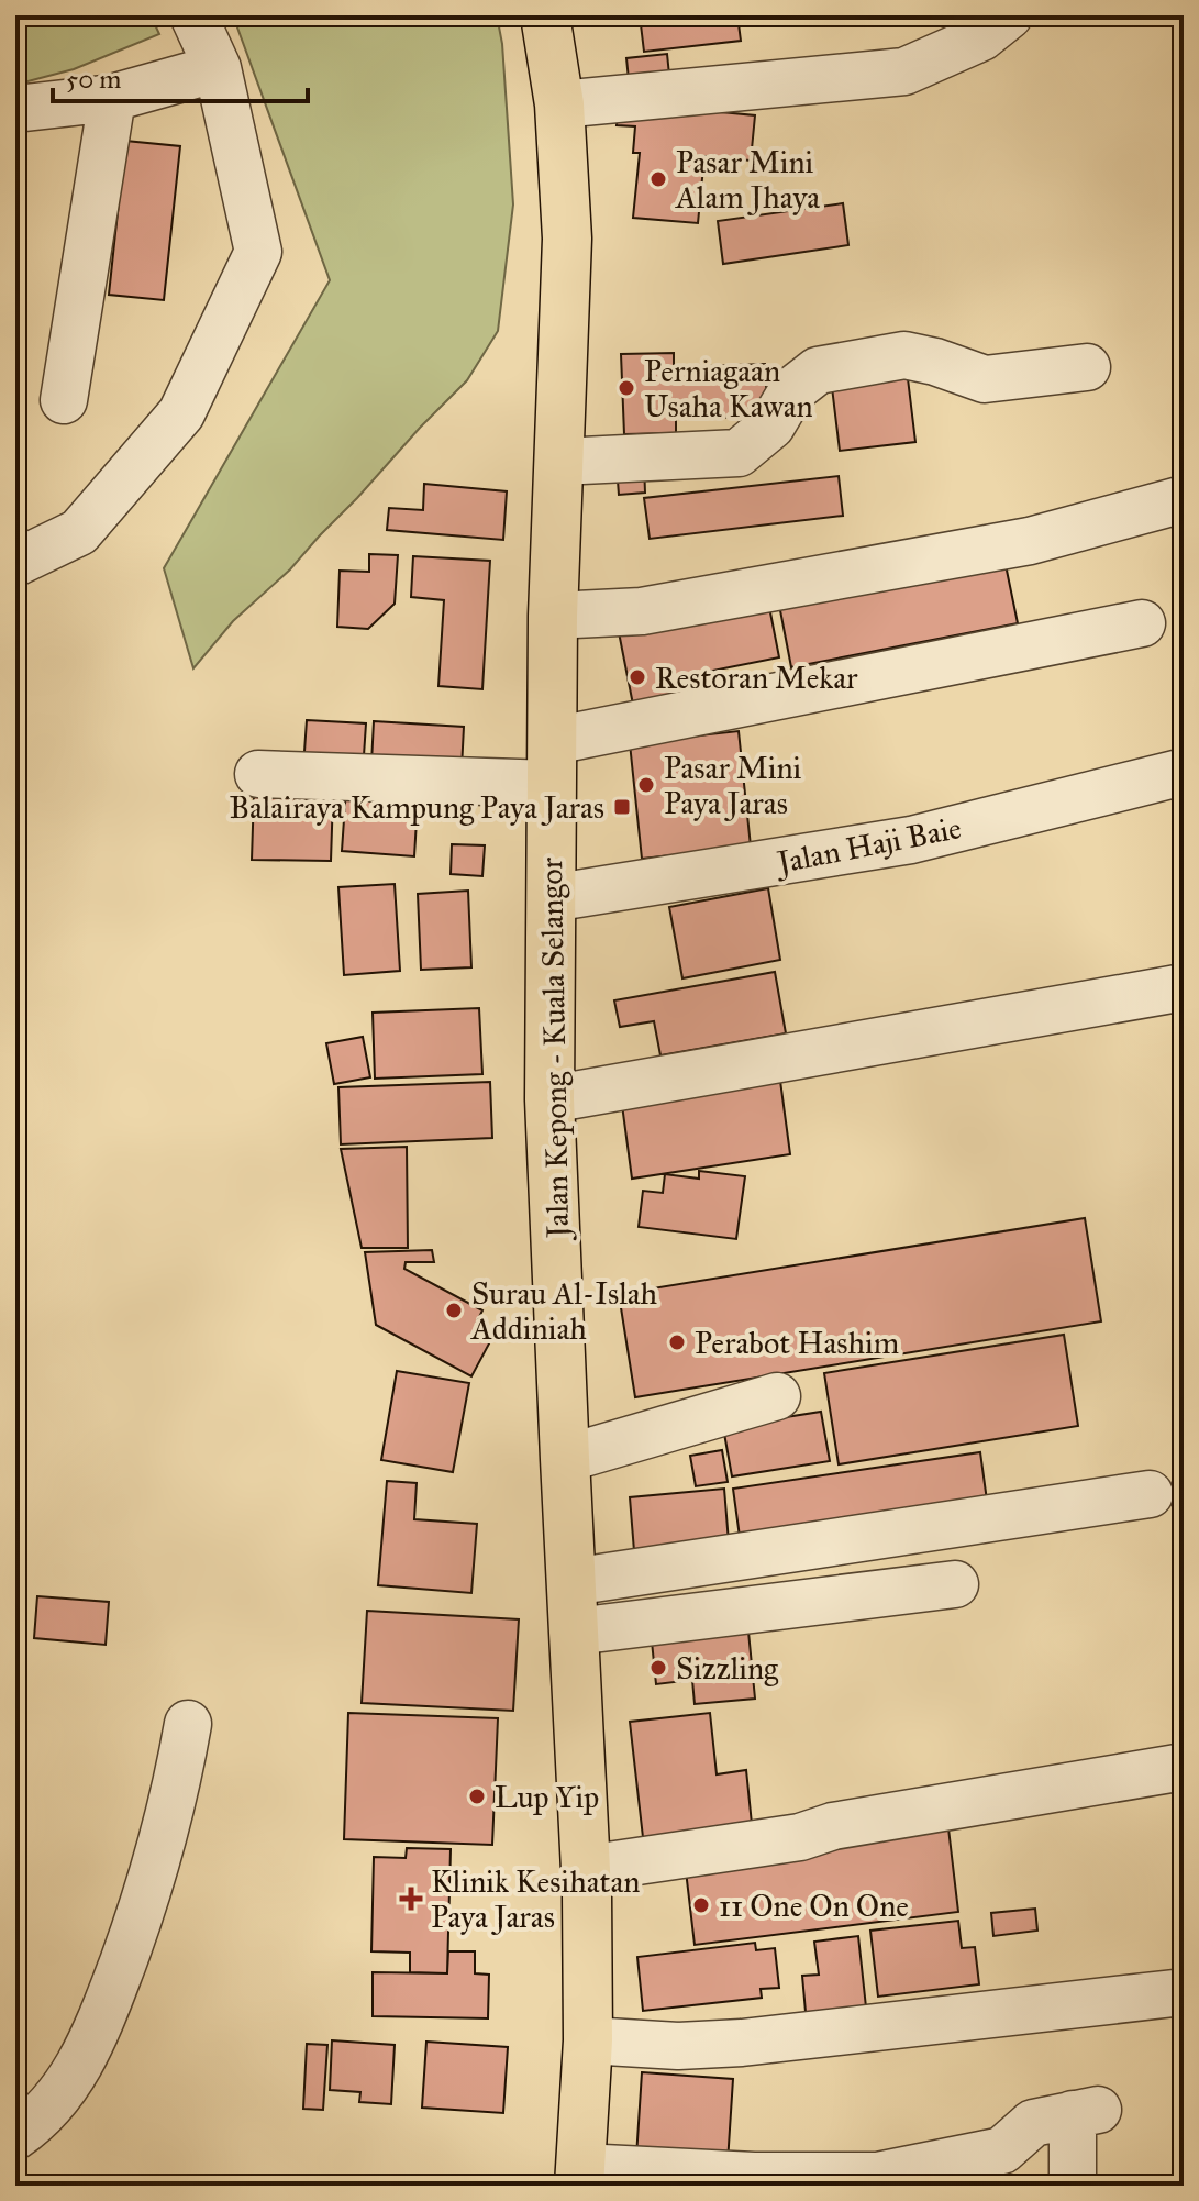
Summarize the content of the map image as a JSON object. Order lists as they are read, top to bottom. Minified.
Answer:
{"streets":{"highway":["Jalan Kepong - Kuala Selangor"],"street":["Jalan Haji Baie"]},"crossings":[["Jalan Haji Baie","Jalan Kepong - Kuala Selangor"]],"places":{"other":["Pasar Mini Alam Jhaya","Perniagaan Usaha Kawan","Restoran Mekar","Pasar Mini Paya Jaras","Surau Al-Islah Addiniah","Perabot Hashim","Sizzling","Lup Yip","11 One On One"],"transit":["Balairaya Kampung Paya Jaras"],"health":["Klinik Kesihatan Paya Jaras"]},"scale_bar":"50 m"}
